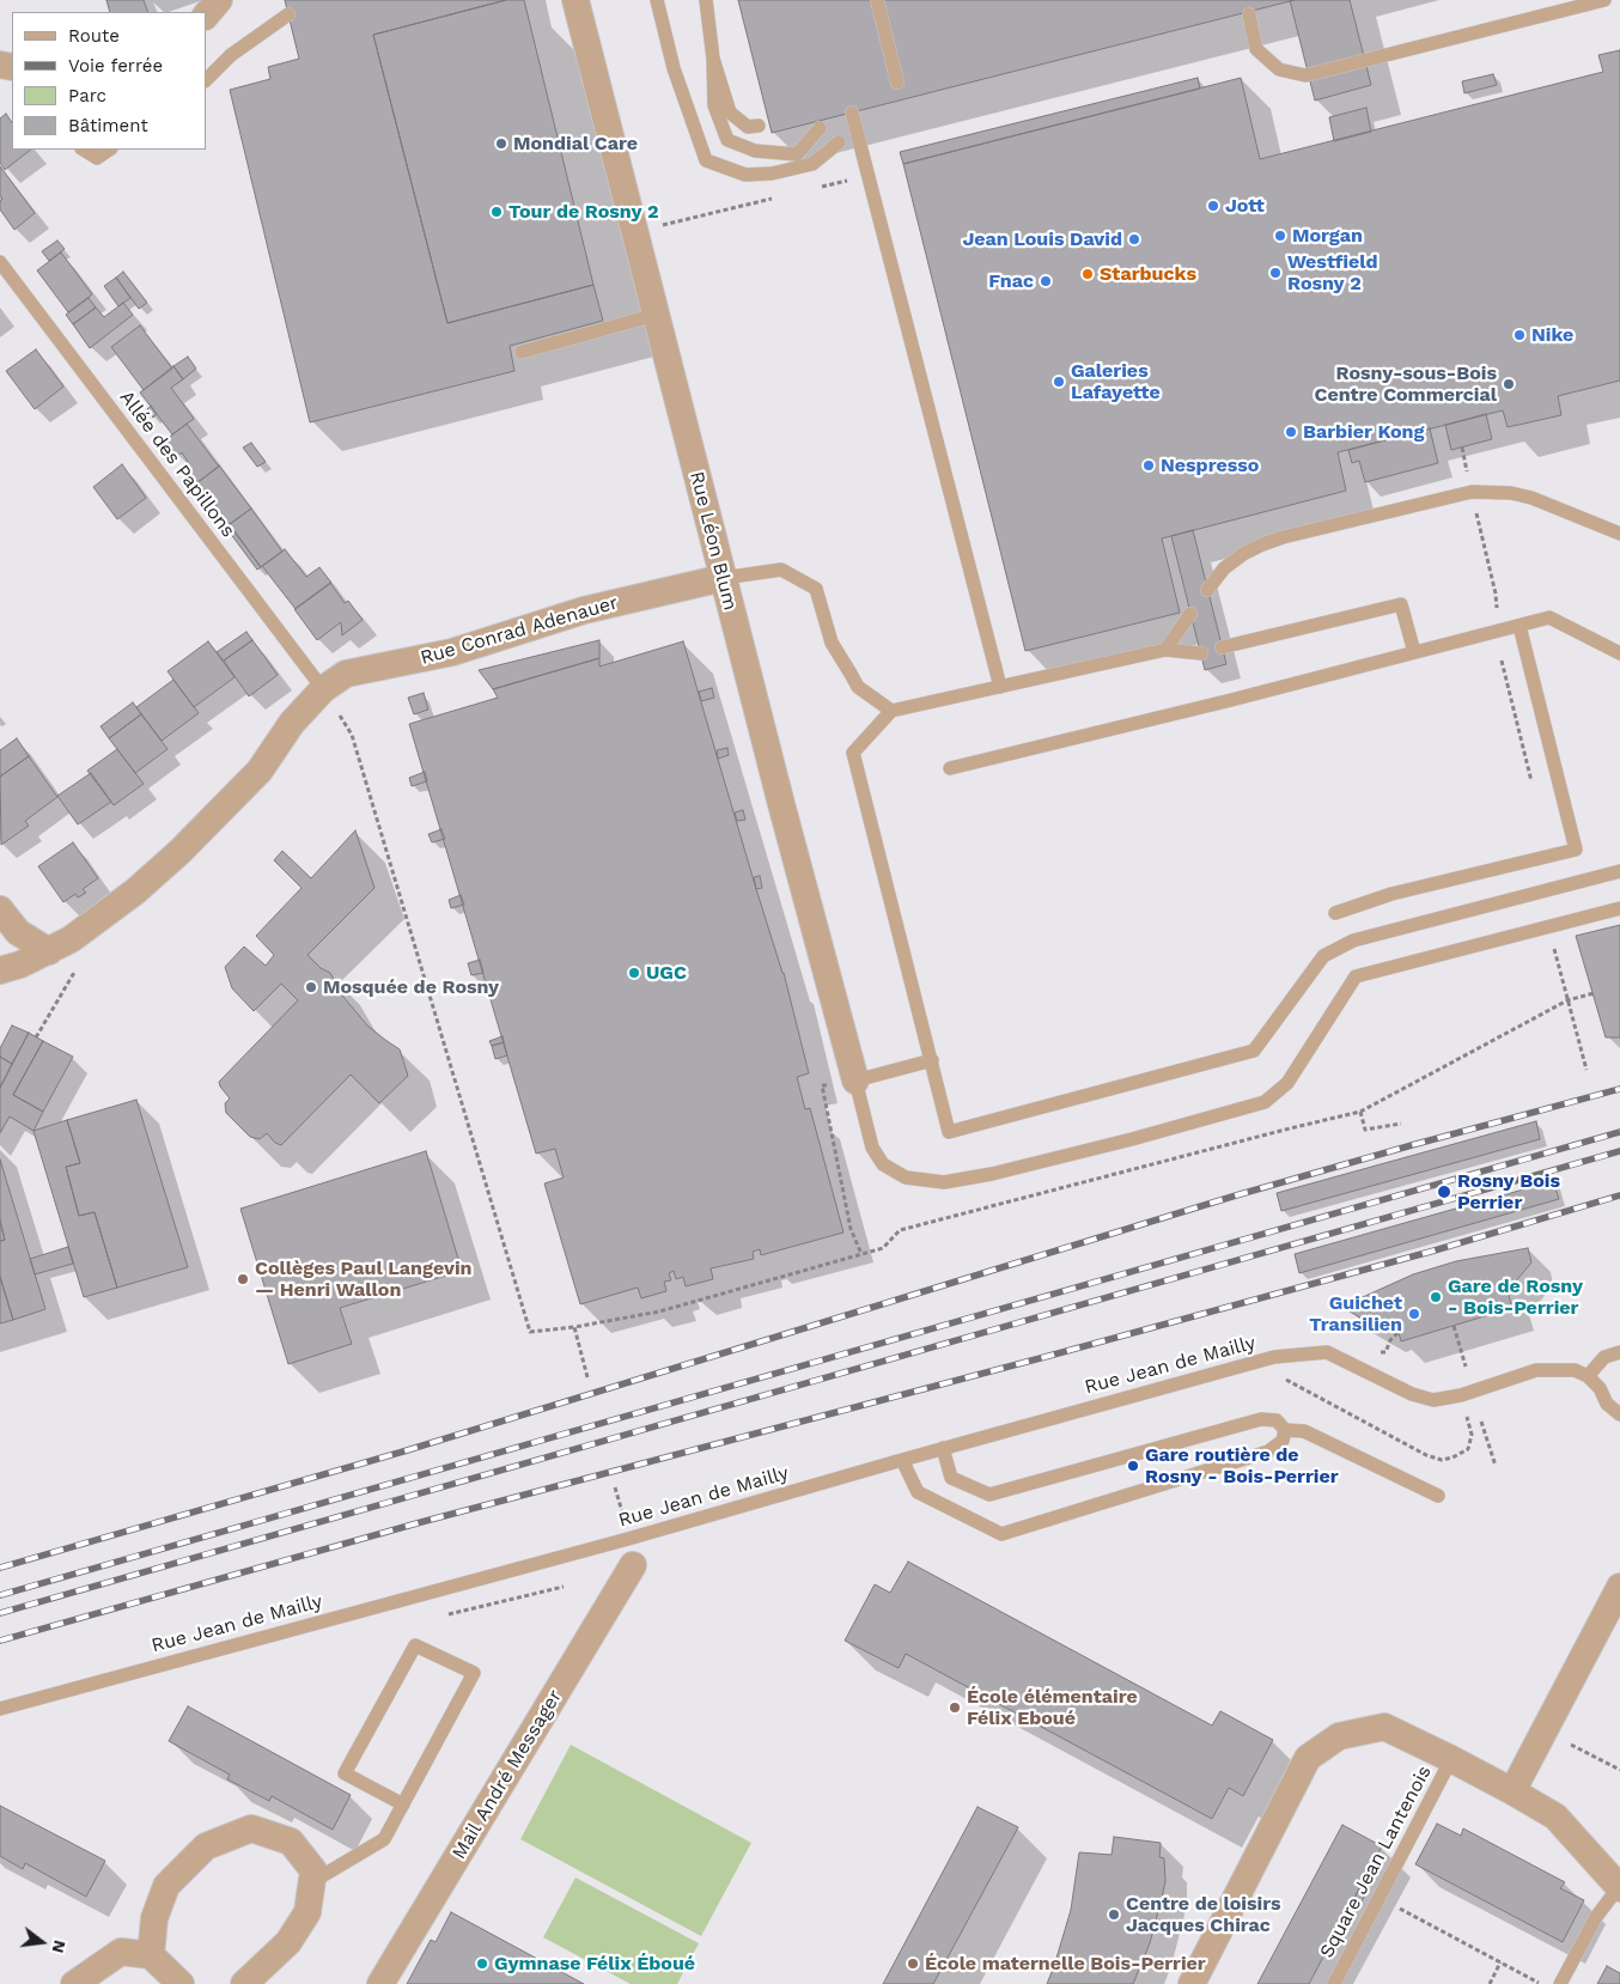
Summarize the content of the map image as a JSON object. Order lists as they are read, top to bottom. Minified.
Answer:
{"streets":{"street":["Rue Léon Blum","Rue Conrad Adenauer","Mail André Messager"],"lane":["Allée des Papillons","Rue Jean de Mailly","Square Jean Lantenois"]},"crossings":[["Allée des Papillons","Rue Conrad Adenauer"],["Rue Léon Blum","Rue Conrad Adenauer"]],"places":["Mondial Care","Jott","Tour de Rosny 2","Morgan","Jean Louis David","Westfield Rosny 2","Starbucks","Fnac","Nike","Galeries Lafayette","Rosny-sous-Bois Centre Commercial","Barbier Kong","Nespresso","UGC","Mosquée de Rosny","Rosny Bois Perrier","Collèges Paul Langevin — Henri Wallon","Gare de Rosny - Bois-Perrier","Guichet Transilien","Gare routière de Rosny - Bois-Perrier","École élémentaire Félix Eboué","Centre de loisirs Jacques Chirac","Gymnase Félix Éboué","École maternelle Bois-Perrier"],"legend":["Route","Voie ferrée","Parc","Bâtiment"],"north":"right"}
